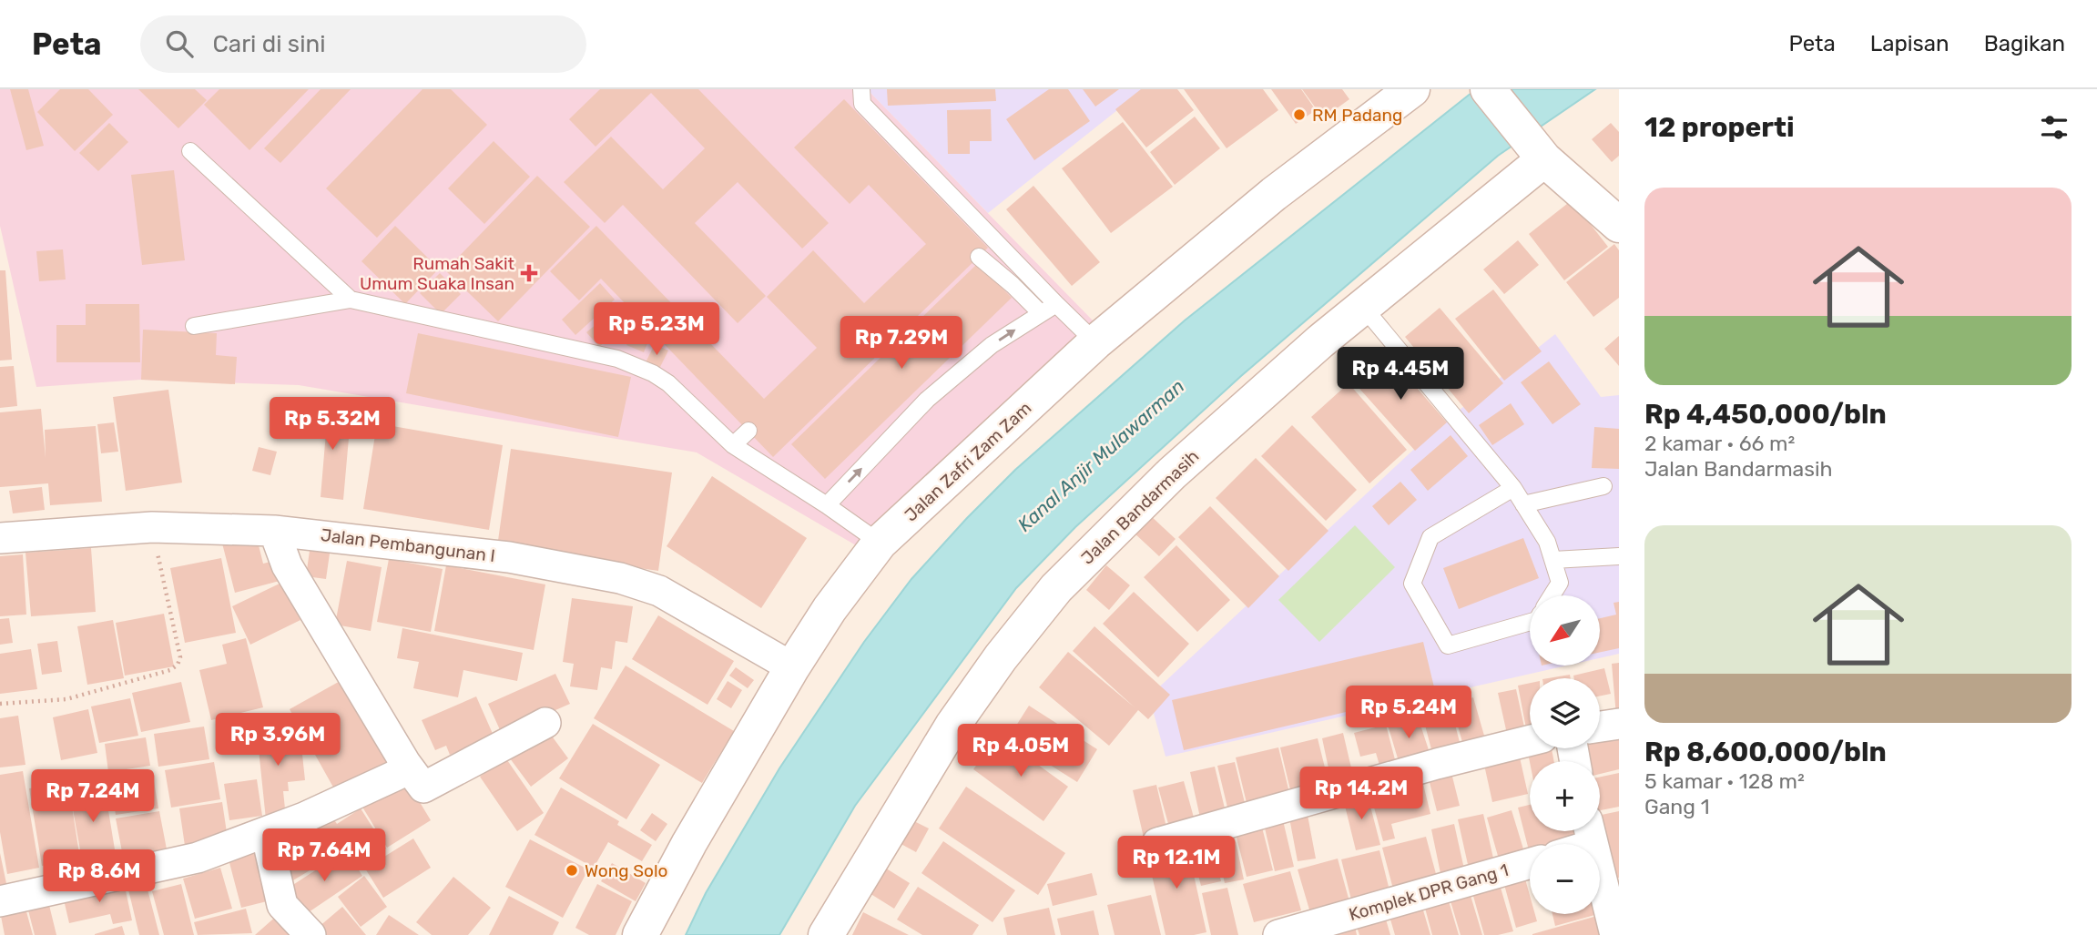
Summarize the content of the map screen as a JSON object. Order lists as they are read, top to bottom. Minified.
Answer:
{"streets":{"street":["Jalan Zafri Zam Zam","Jalan Bandarmasih","Jalan Pembangunan I","Komplek DPR Gang 1"]},"crossings":[["Jalan Zafri Zam Zam","Jalan Pembangunan I"]],"water":["Kanal Anjir Mulawarman"],"places":{"other":["RM Padang","Wong Solo"],"health":["Rumah Sakit Umum Suaka Insan"]},"north":"bottom left","page":{"header":"Peta","search":"Cari di sini","nav":["Peta","Lapisan","Bagikan"],"heading":"12 properti","list":[{"name":"Rp 4,450,000/bln","note":"2 kamar · 66 m² · Jalan Bandarmasih"},{"name":"Rp 8,600,000/bln","note":"5 kamar · 128 m² · Gang 1"}],"price":["Rp 5.23M","Rp 7.29M","Rp 4.45M","Rp 5.32M","Rp 5.24M","Rp 3.96M","Rp 4.05M","Rp 14.2M","Rp 7.24M","Rp 7.64M","Rp 12.1M","Rp 8.6M"],"map_buttons":["+","−"]}}
